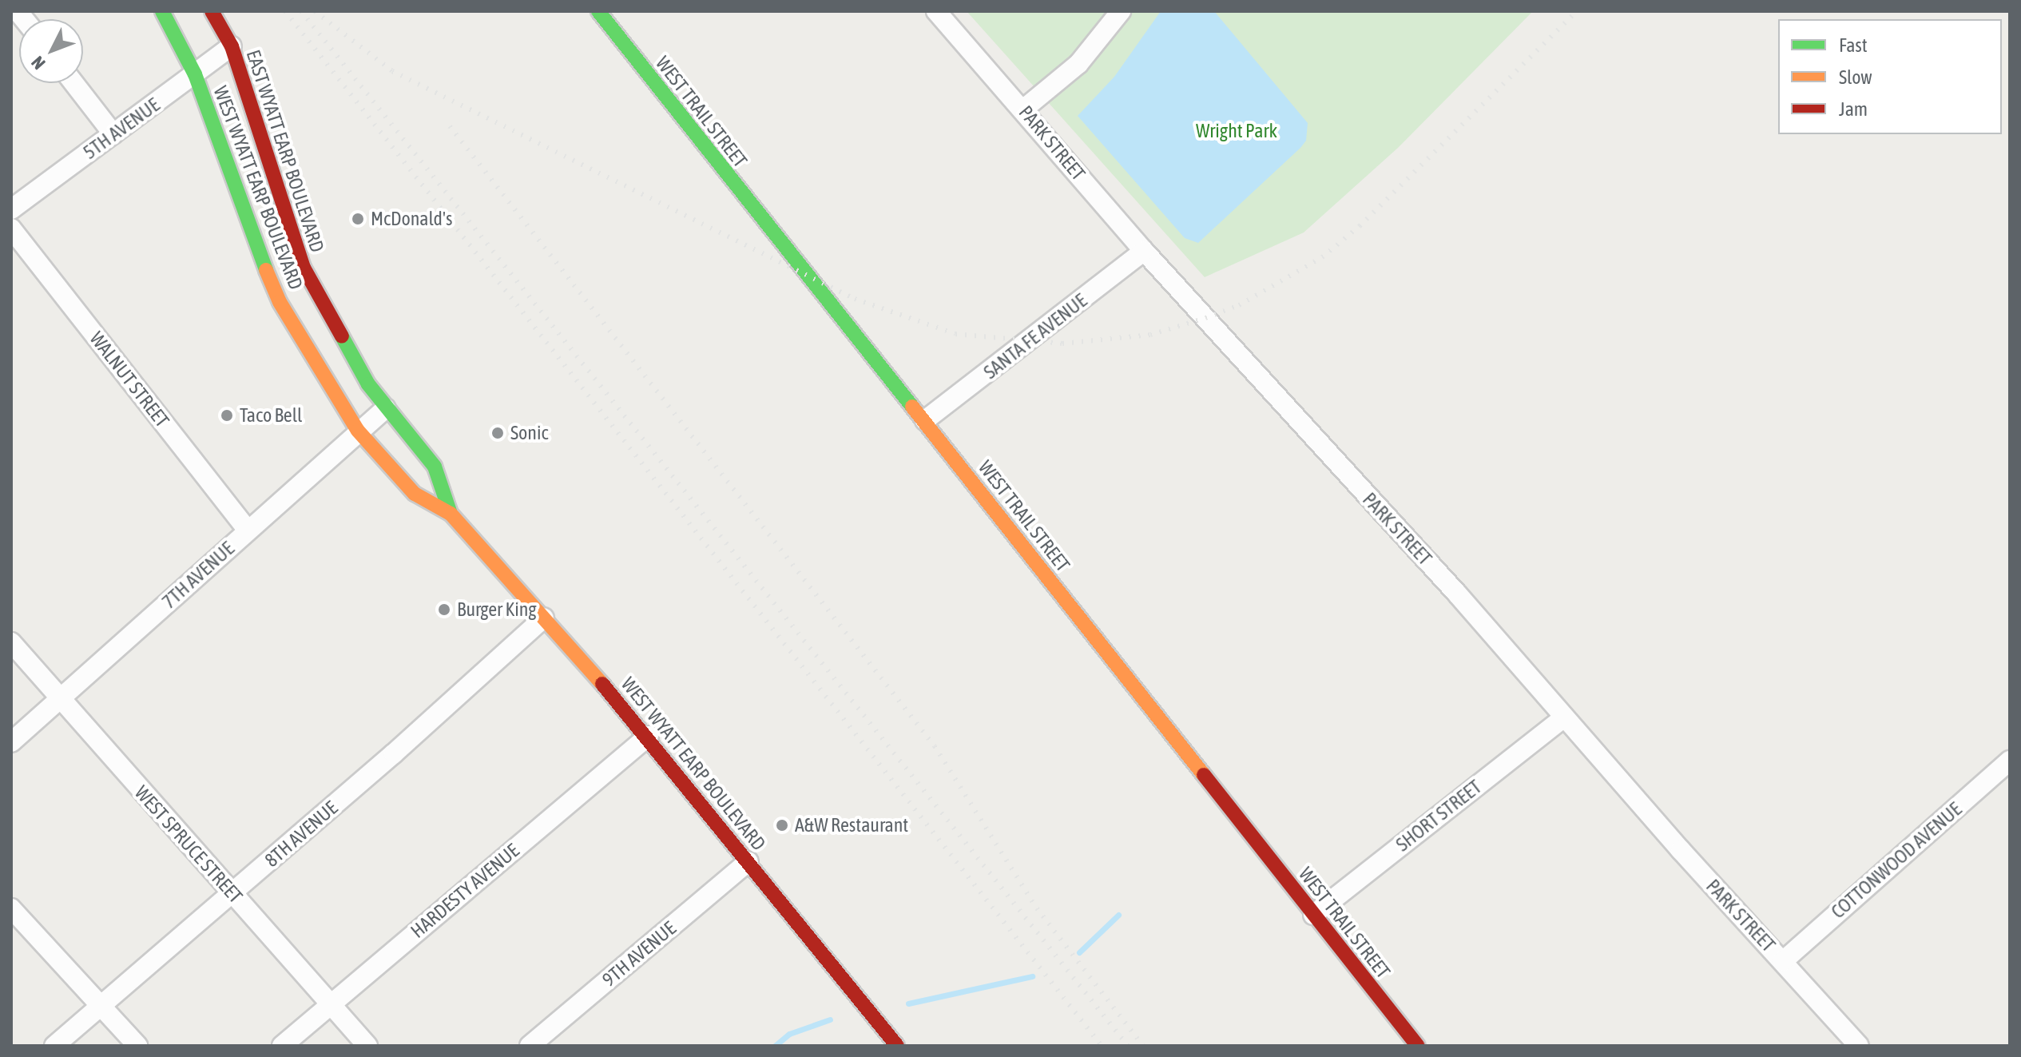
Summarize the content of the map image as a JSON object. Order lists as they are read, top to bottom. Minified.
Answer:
{"streets":{"main road":["WEST TRAIL STREET","EAST WYATT EARP BOULEVARD","WEST WYATT EARP BOULEVARD"],"street":["5TH AVENUE","PARK STREET","SANTA FE AVENUE","WALNUT STREET","7TH AVENUE","SHORT STREET","8TH AVENUE","WEST SPRUCE STREET","COTTONWOOD AVENUE","HARDESTY AVENUE","9TH AVENUE"]},"crossings":[["WEST TRAIL STREET","SANTA FE AVENUE"],["WEST TRAIL STREET","SHORT STREET"],["5TH AVENUE","EAST WYATT EARP BOULEVARD"],["5TH AVENUE","WEST WYATT EARP BOULEVARD"],["PARK STREET","SANTA FE AVENUE"],["PARK STREET","SHORT STREET"],["PARK STREET","COTTONWOOD AVENUE"],["EAST WYATT EARP BOULEVARD","WEST WYATT EARP BOULEVARD"],["WEST WYATT EARP BOULEVARD","7TH AVENUE"],["WEST WYATT EARP BOULEVARD","8TH AVENUE"],["WEST WYATT EARP BOULEVARD","HARDESTY AVENUE"],["WEST WYATT EARP BOULEVARD","9TH AVENUE"],["WALNUT STREET","7TH AVENUE"],["7TH AVENUE","WEST SPRUCE STREET"],["8TH AVENUE","WEST SPRUCE STREET"],["WEST SPRUCE STREET","HARDESTY AVENUE"]],"parks":["Wright Park"],"places":["McDonald's","Taco Bell","Sonic","Burger King","A&W Restaurant"],"legend":["Fast","Slow","Jam"],"north":"bottom left"}
